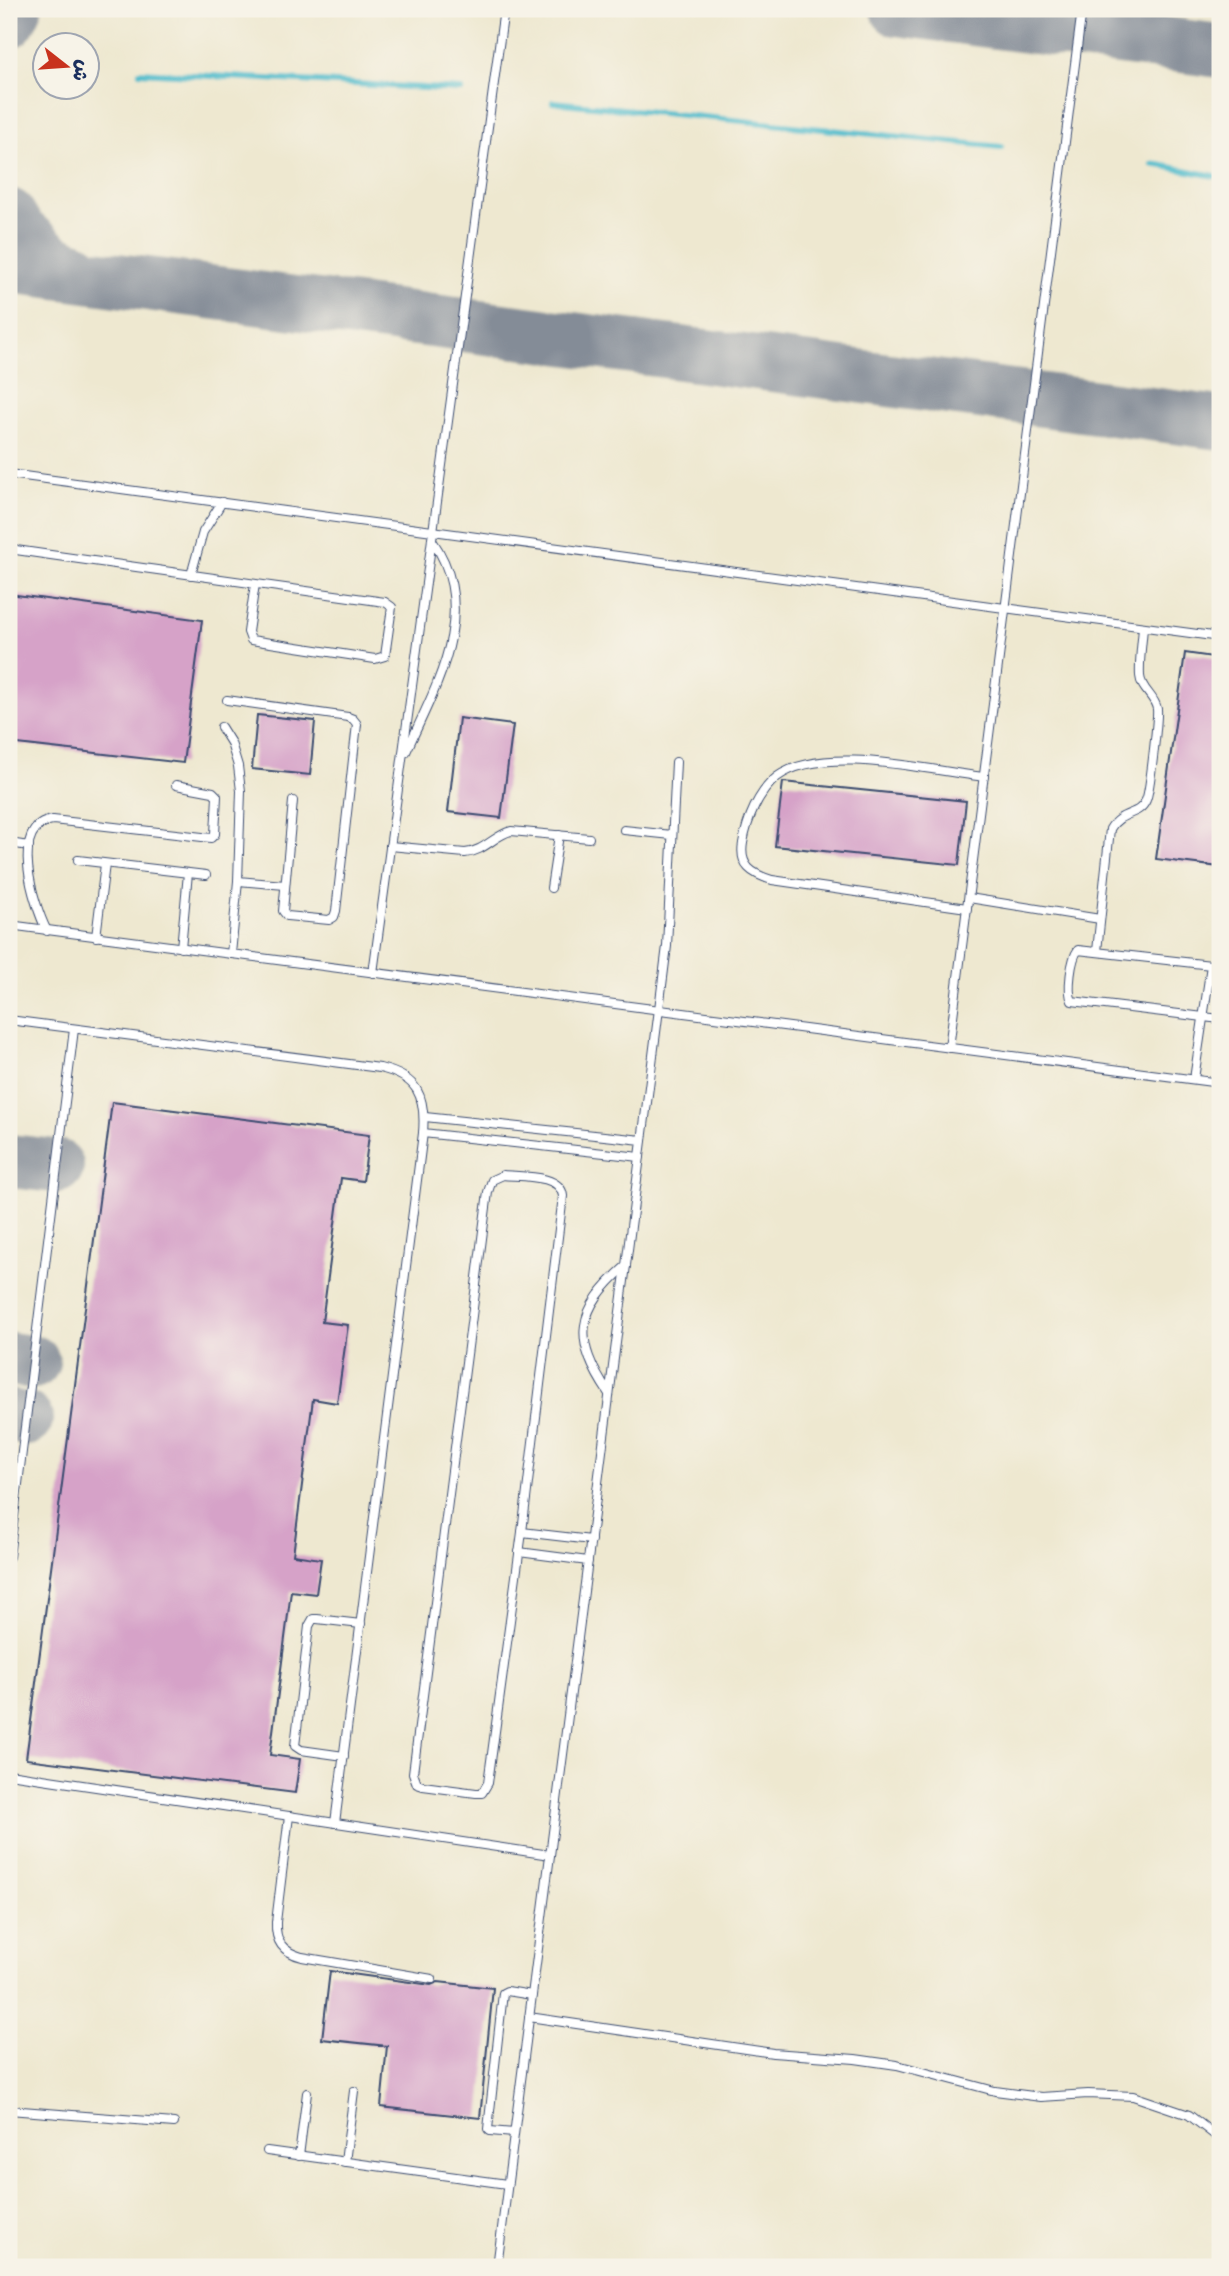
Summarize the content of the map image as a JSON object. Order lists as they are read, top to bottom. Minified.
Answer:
{"north":"right"}
